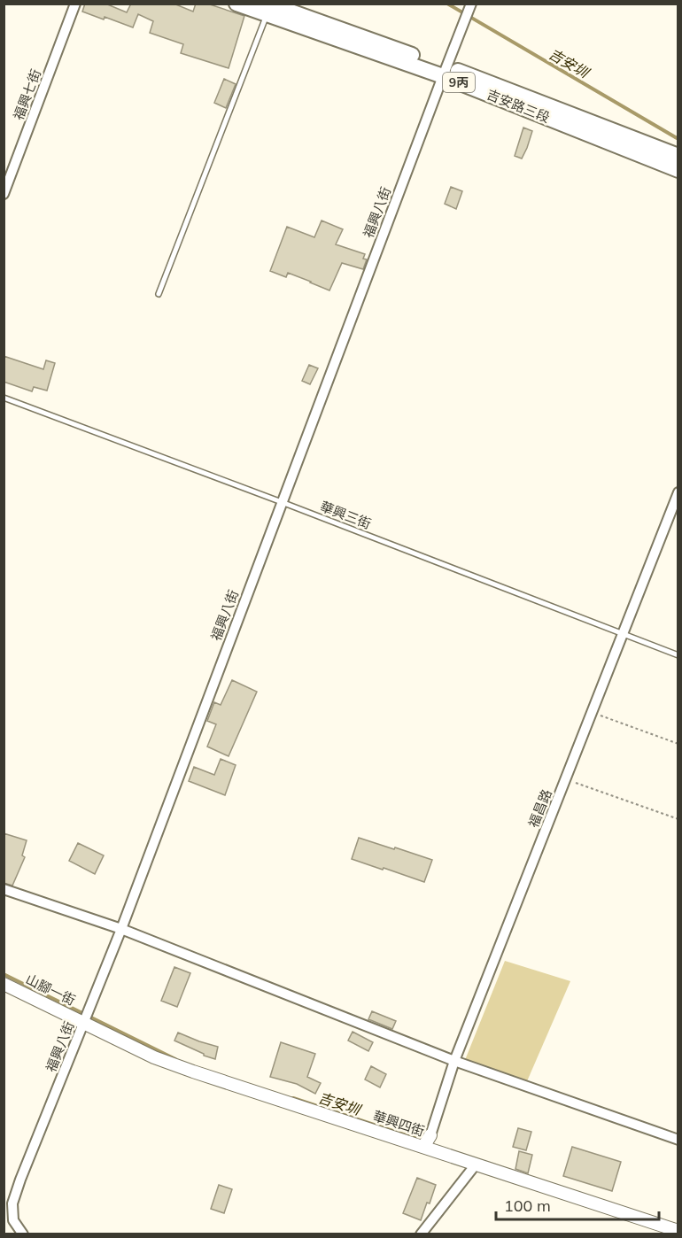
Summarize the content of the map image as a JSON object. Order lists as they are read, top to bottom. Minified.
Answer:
{"streets":{"main road":["9丙","吉安路三段"],"street":["福興七街","福興八街","福昌路","山腳一街","華興四街"],"lane":["華興三街"]},"crossings":[["吉安路三段","福興八街"],["福興八街","華興三街"],["福興八街","山腳一街"],["福興八街","華興四街"],["華興三街","福昌路"],["福昌路","華興四街"],["山腳一街","華興四街"]],"water":["吉安圳"],"scale_bar":"100 m"}
